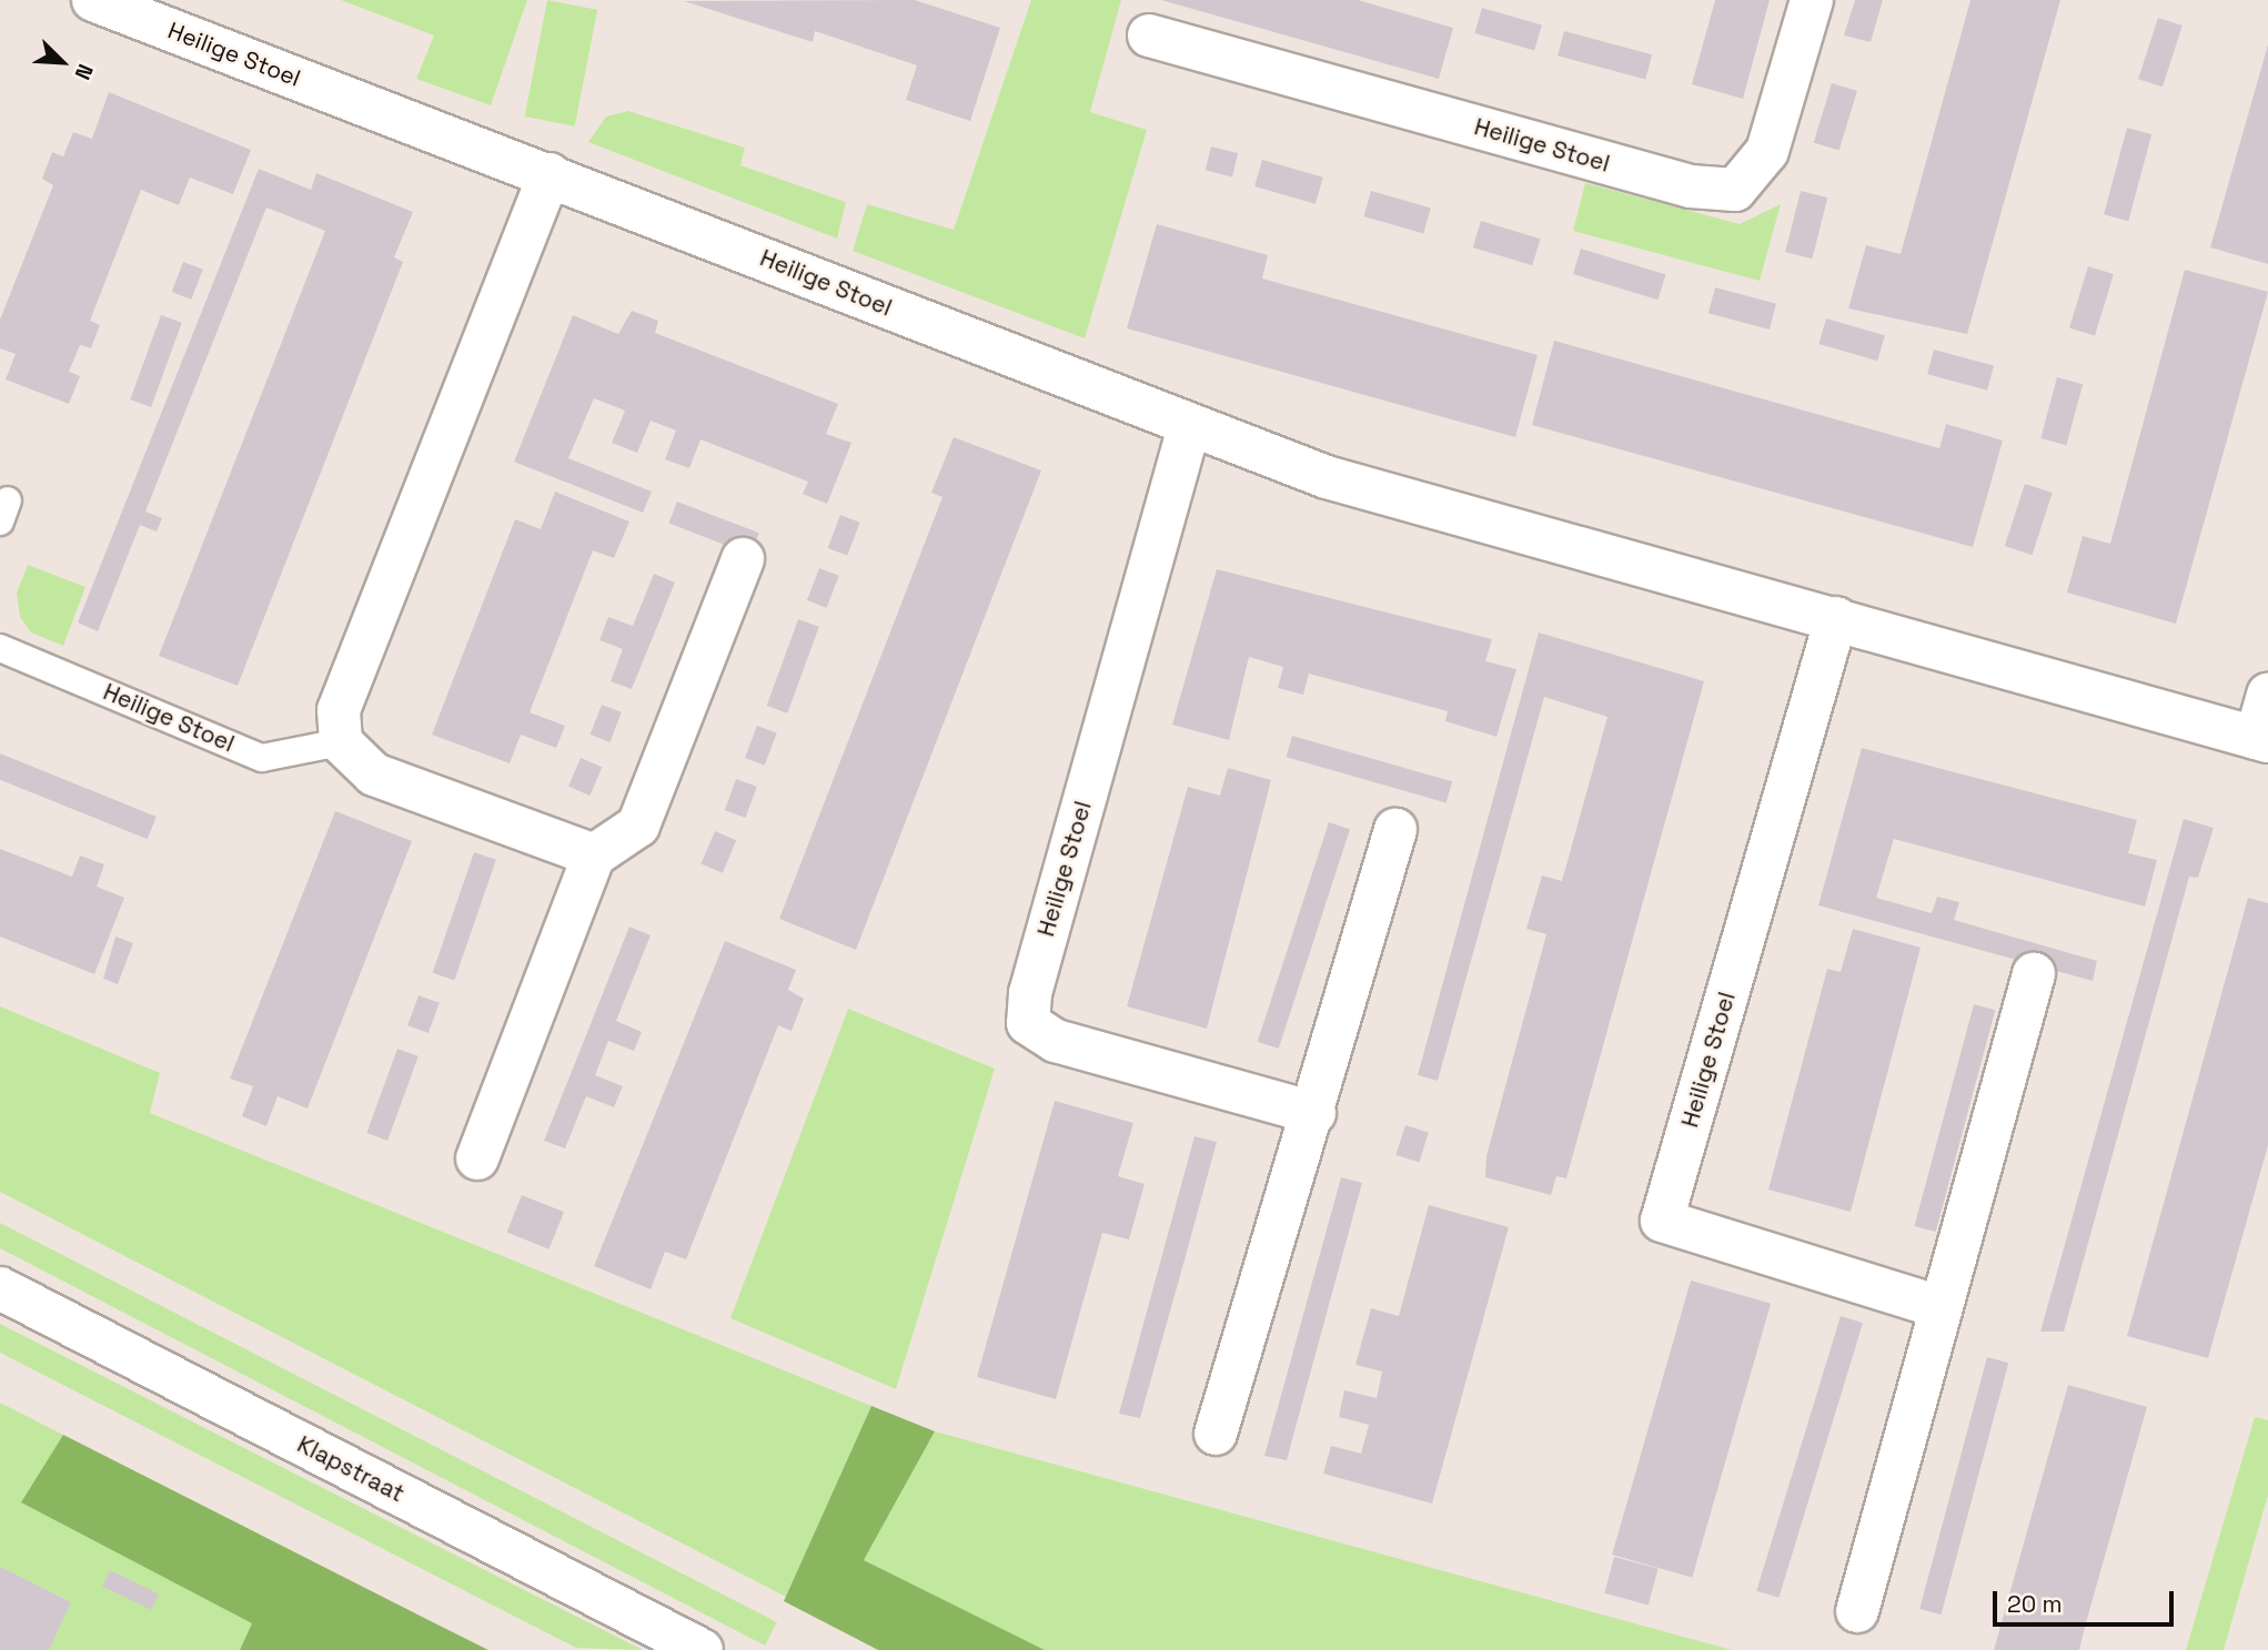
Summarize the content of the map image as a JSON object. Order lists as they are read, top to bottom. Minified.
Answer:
{"streets":{"street":["Heilige Stoel","Klapstraat"]},"scale_bar":"20 m","north":"bottom right"}
